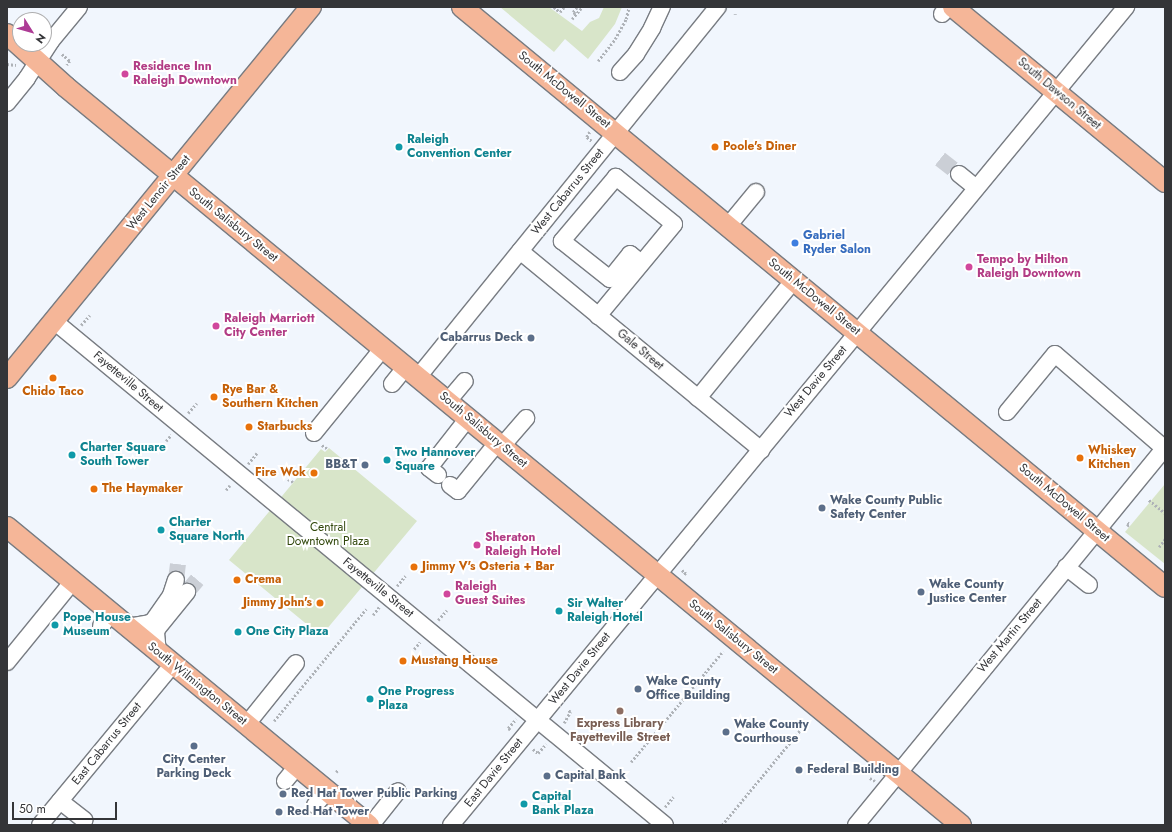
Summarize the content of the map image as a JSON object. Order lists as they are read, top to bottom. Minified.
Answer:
{"streets":{"main road":["South McDowell Street","South Dawson Street","West Lenoir Street","South Salisbury Street","South Wilmington Street"],"street":["West Cabarrus Street","Gale Street","Fayetteville Street","West Davie Street","West Martin Street","East Cabarrus Street","East Davie Street"]},"crossings":[["South McDowell Street","West Cabarrus Street"],["South McDowell Street","West Davie Street"],["South McDowell Street","West Martin Street"],["South Dawson Street","West Davie Street"],["West Cabarrus Street","South Salisbury Street"],["West Cabarrus Street","Gale Street"],["West Lenoir Street","South Salisbury Street"],["West Lenoir Street","Fayetteville Street"],["South Salisbury Street","West Davie Street"],["South Salisbury Street","West Martin Street"],["Gale Street","West Davie Street"],["Fayetteville Street","West Davie Street"],["Fayetteville Street","East Davie Street"],["West Davie Street","East Davie Street"],["South Wilmington Street","East Cabarrus Street"]],"parks":["Central Downtown Plaza"],"places":["Residence Inn Raleigh Downtown","Raleigh Convention Center","Poole's Diner","Gabriel Ryder Salon","Tempo by Hilton Raleigh Downtown","Raleigh Marriott City Center","Cabarrus Deck","Chido Taco","Rye Bar & Southern Kitchen","Starbucks","Charter Square South Tower","Whiskey Kitchen","Two Hannover Square","BB&T","Fire Wok","The Haymaker","Wake County Public Safety Center","Charter Square North","Sheraton Raleigh Hotel","Jimmy V's Osteria + Bar","Crema","Wake County Justice Center","Raleigh Guest Suites","Jimmy John's","Sir Walter Raleigh Hotel","Pope House Museum","One City Plaza","Mustang House","Wake County Office Building","One Progress Plaza","Express Library Fayetteville Street","Wake County Courthouse","City Center Parking Deck","Federal Building","Capital Bank","Red Hat Tower Public Parking","Capital Bank Plaza","Red Hat Tower"],"scale_bar":"50 m","north":"bottom right"}
